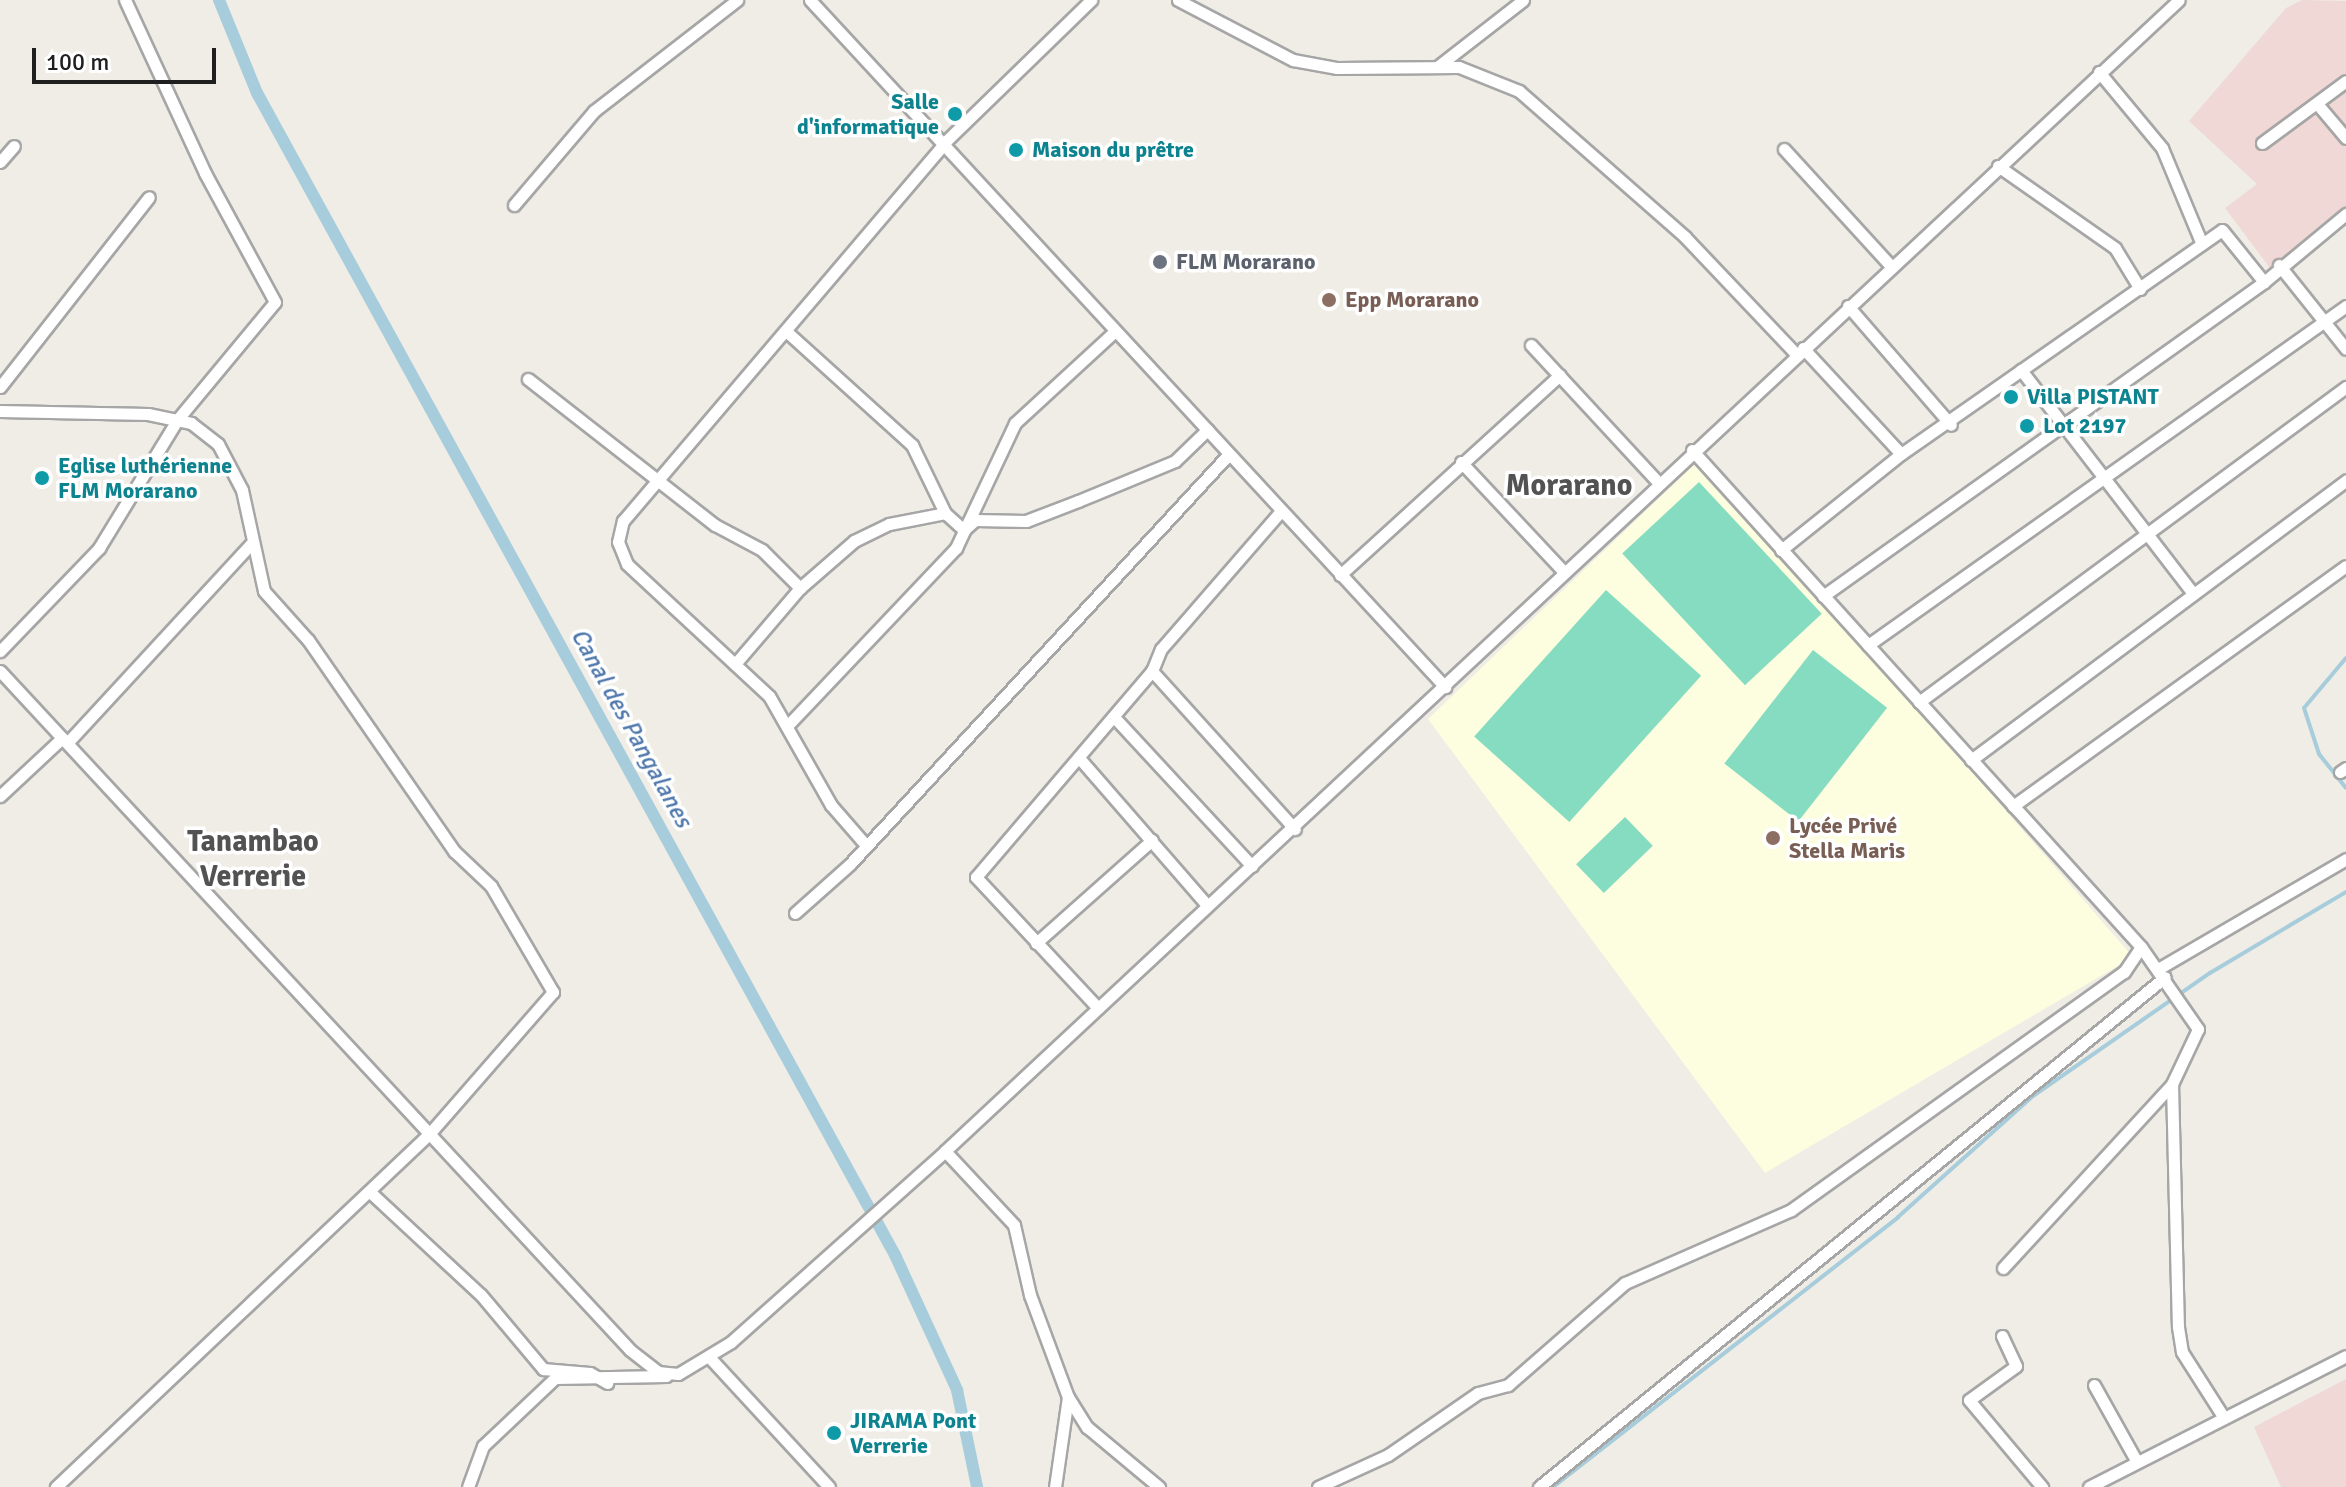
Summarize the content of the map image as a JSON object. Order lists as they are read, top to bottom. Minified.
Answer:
{"districts":["Morarano","Tanambao Verrerie"],"water":["Canal des Pangalanes"],"places":["Salle d'informatique","Maison du prêtre","FLM Morarano","Epp Morarano","Villa PISTANT","Lot 2197","Eglise luthérienne FLM Morarano","Lycée Privé Stella Maris","JIRAMA Pont Verrerie"],"scale_bar":"100 m"}
